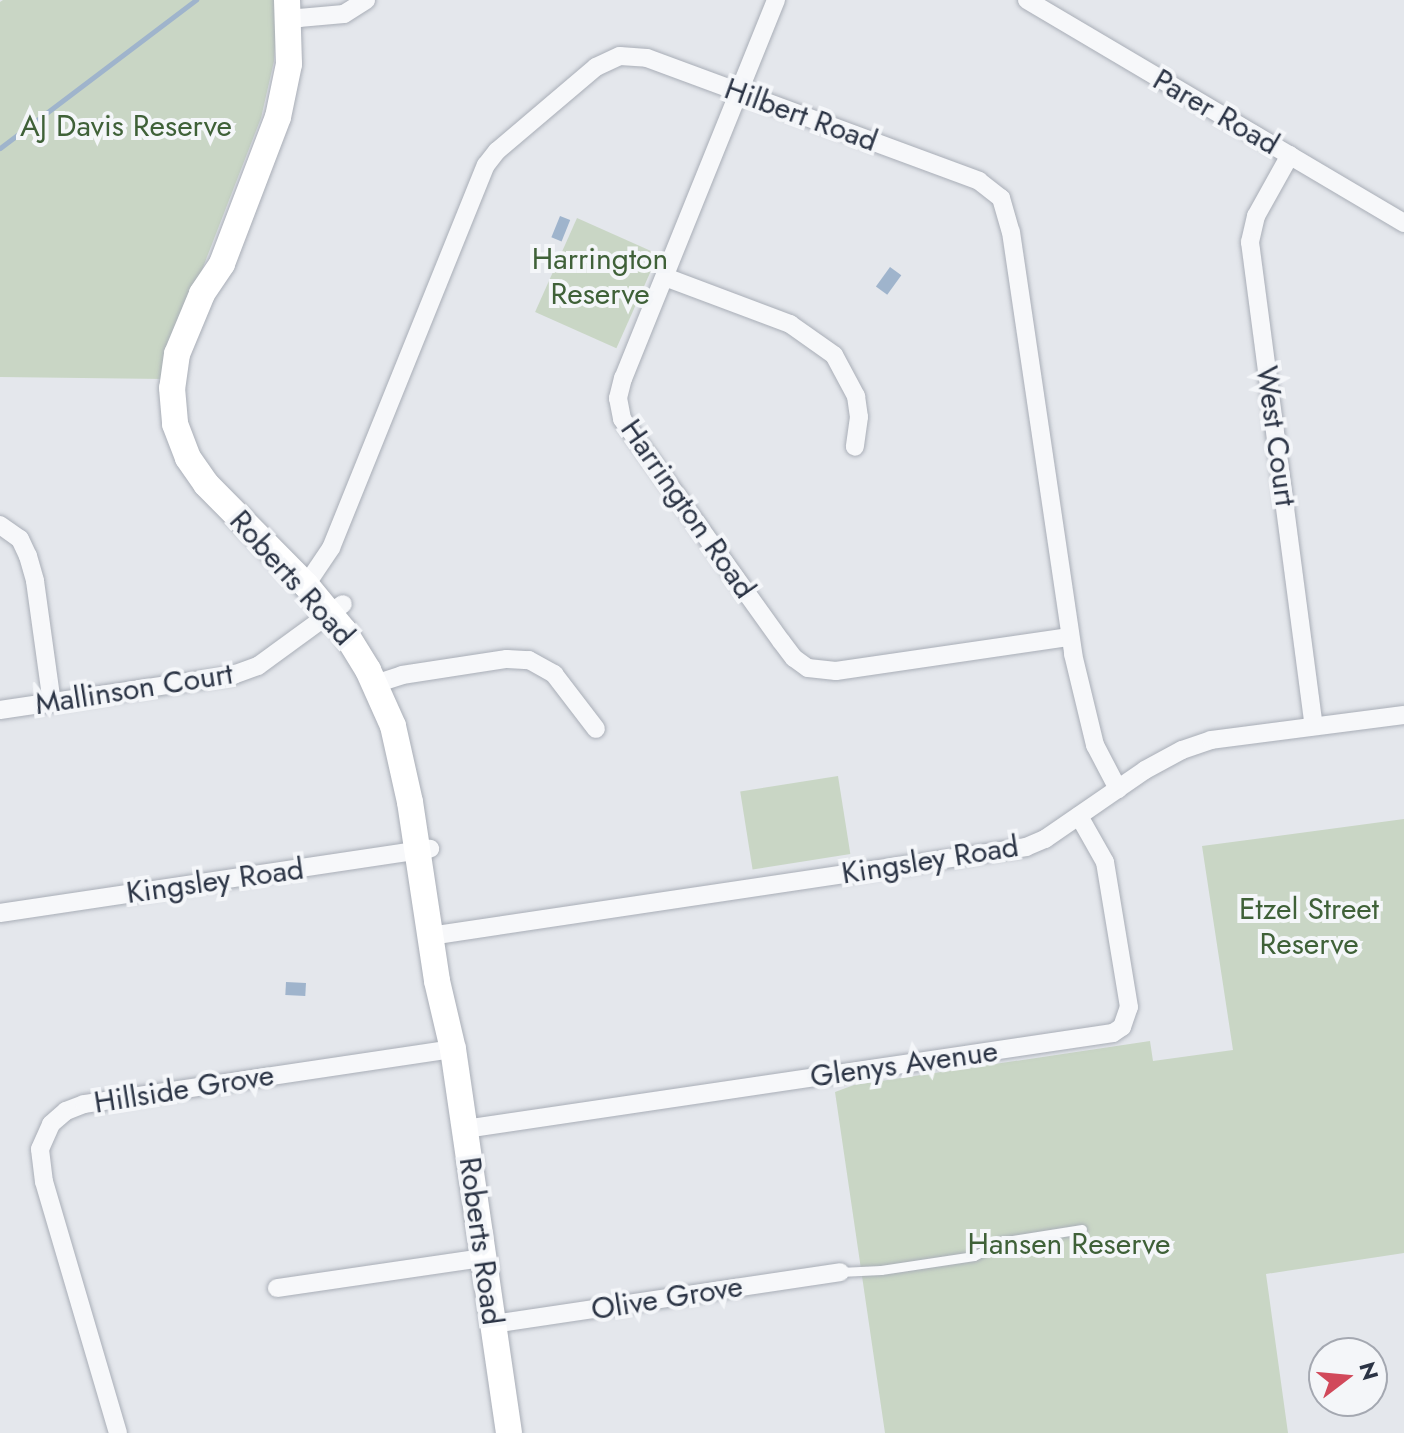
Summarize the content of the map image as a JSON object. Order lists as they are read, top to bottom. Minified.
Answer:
{"streets":{"street":["Parer Road","Hilbert Road","West Court","Harrington Road","Roberts Road","Mallinson Court","Kingsley Road","Glenys Avenue","Hillside Grove","Olive Grove"]},"crossings":[["Parer Road","West Court"],["Hilbert Road","Harrington Road"],["Hilbert Road","Roberts Road"],["Hilbert Road","Kingsley Road"],["West Court","Kingsley Road"],["Roberts Road","Mallinson Court"],["Roberts Road","Kingsley Road"],["Roberts Road","Glenys Avenue"],["Roberts Road","Hillside Grove"],["Roberts Road","Olive Grove"],["Kingsley Road","Glenys Avenue"]],"parks":["AJ Davis Reserve","Harrington Reserve","Etzel Street Reserve","Hansen Reserve"],"north":"right"}
